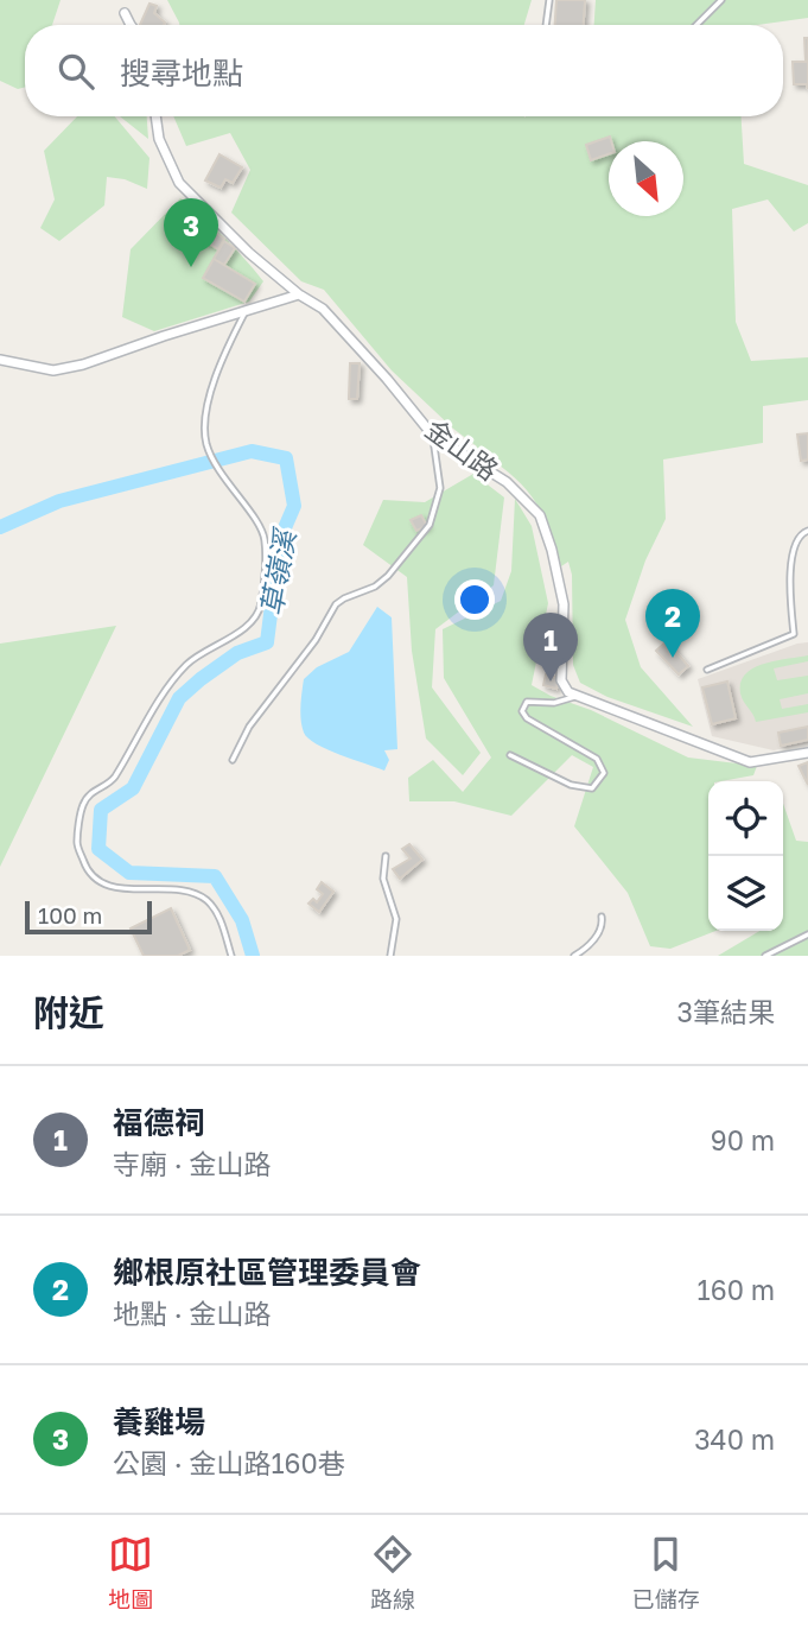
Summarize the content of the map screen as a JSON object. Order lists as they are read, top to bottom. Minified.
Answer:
{"streets":{"street":["金山路"]},"water":["草嶺溪"],"scale_bar":"100 m","north":"bottom right","page":{"search":"搜尋地點","pins":["3","2","1"],"scale":"100 m","heading":["附近","3筆結果"],"list":[{"mark":"1","name":"福德祠","note":"寺廟 · 金山路","value":"90 m"},{"mark":"2","name":"鄉根原社區管理委員會","note":"地點 · 金山路","value":"160 m"},{"mark":"3","name":"養雞場","note":"公園 · 金山路160巷","value":"340 m"}],"nav":["地圖","路線","已儲存"]}}
